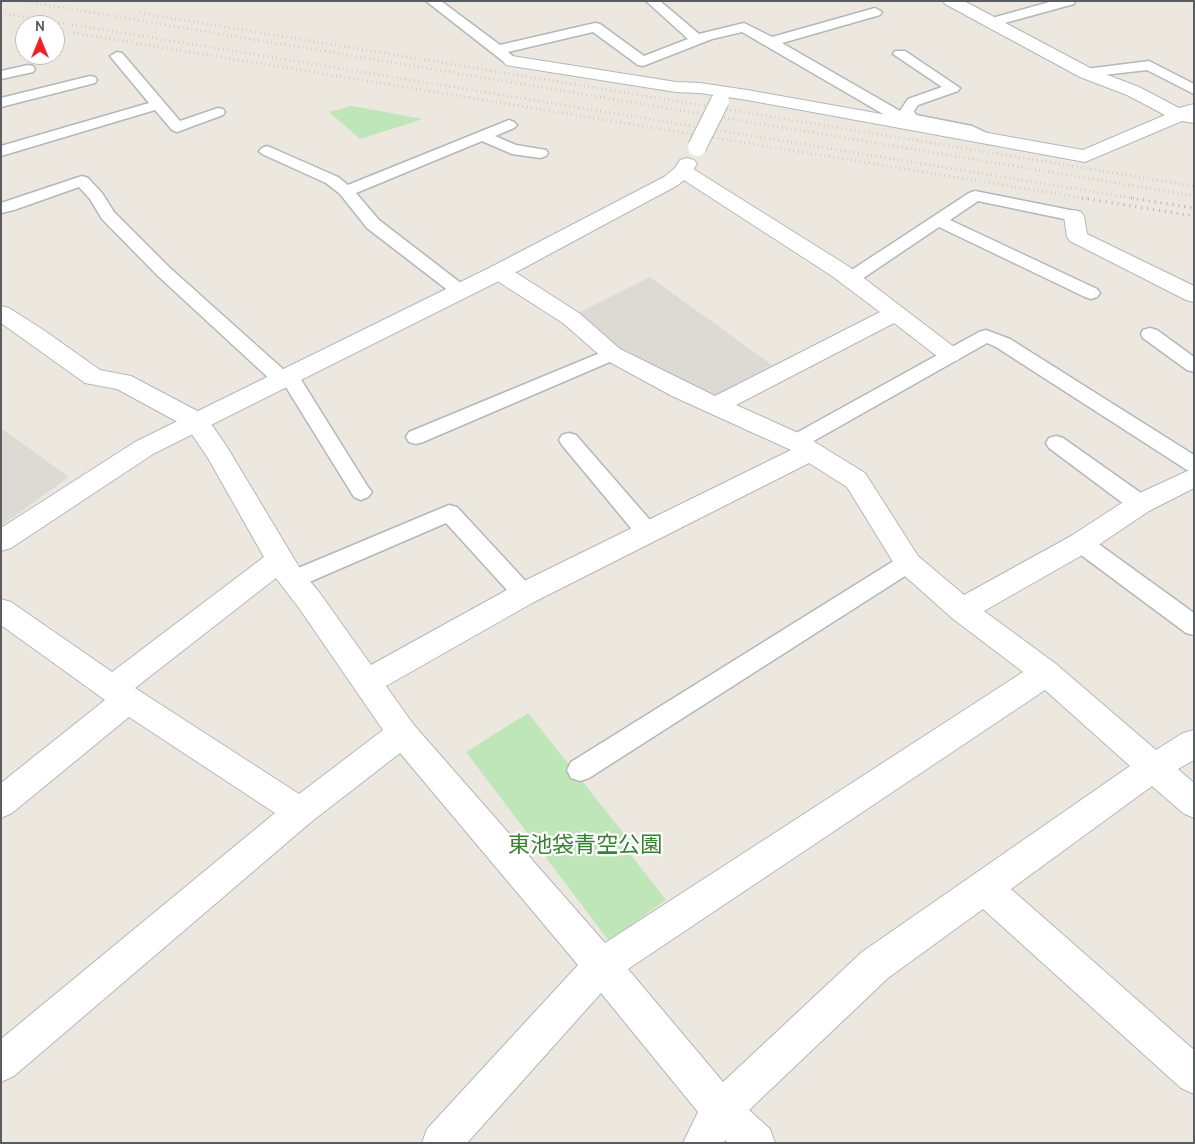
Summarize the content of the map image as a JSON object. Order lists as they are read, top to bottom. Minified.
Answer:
{"parks":["東池袋青空公園"],"north":"top"}
